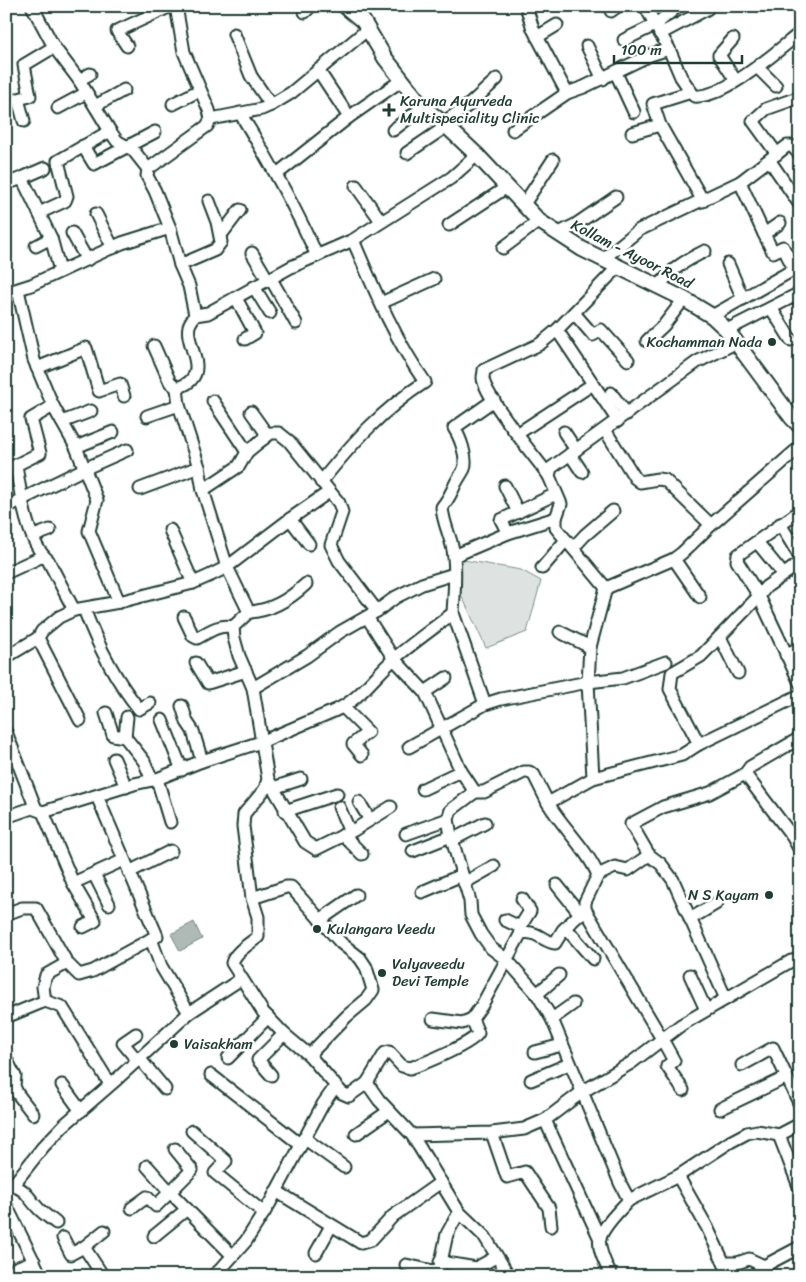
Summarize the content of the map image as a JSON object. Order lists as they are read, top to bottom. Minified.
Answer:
{"streets":{"main road":["Kollam - Ayoor Road"]},"places":{"health":["Karuna Ayurveda Multispeciality Clinic"],"other":["Kochamman Nada","N S Kayam","Kulangara Veedu","Valyaveedu Devi Temple","Vaisakham"]},"scale_bar":"100 m"}
